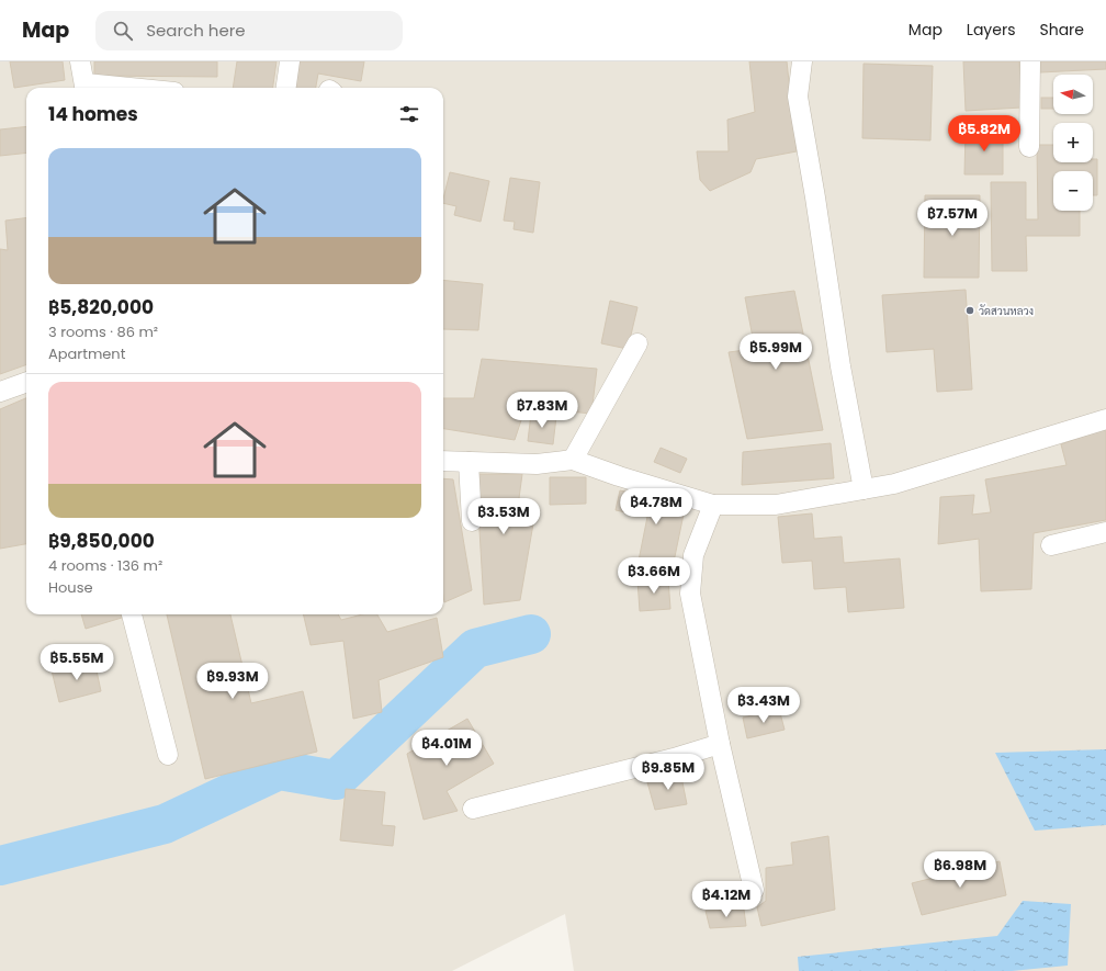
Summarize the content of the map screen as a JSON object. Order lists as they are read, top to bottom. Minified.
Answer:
{"places":["วัดสวนหลวง"],"north":"left","page":{"header":"Map","search":"Search here","nav":["Map","Layers","Share"],"map_buttons":["+","−"],"heading":"14 homes","price":["฿5.82M","฿7.57M","฿5.99M","฿7.83M","฿4.78M","฿3.53M","฿3.66M","฿5.55M","฿9.93M","฿3.43M","฿4.01M","฿9.85M","฿6.98M","฿4.12M"],"list":[{"name":"฿5,820,000","note":"3 rooms · 86 m² · Apartment"},{"name":"฿9,850,000","note":"4 rooms · 136 m² · House"}]}}
